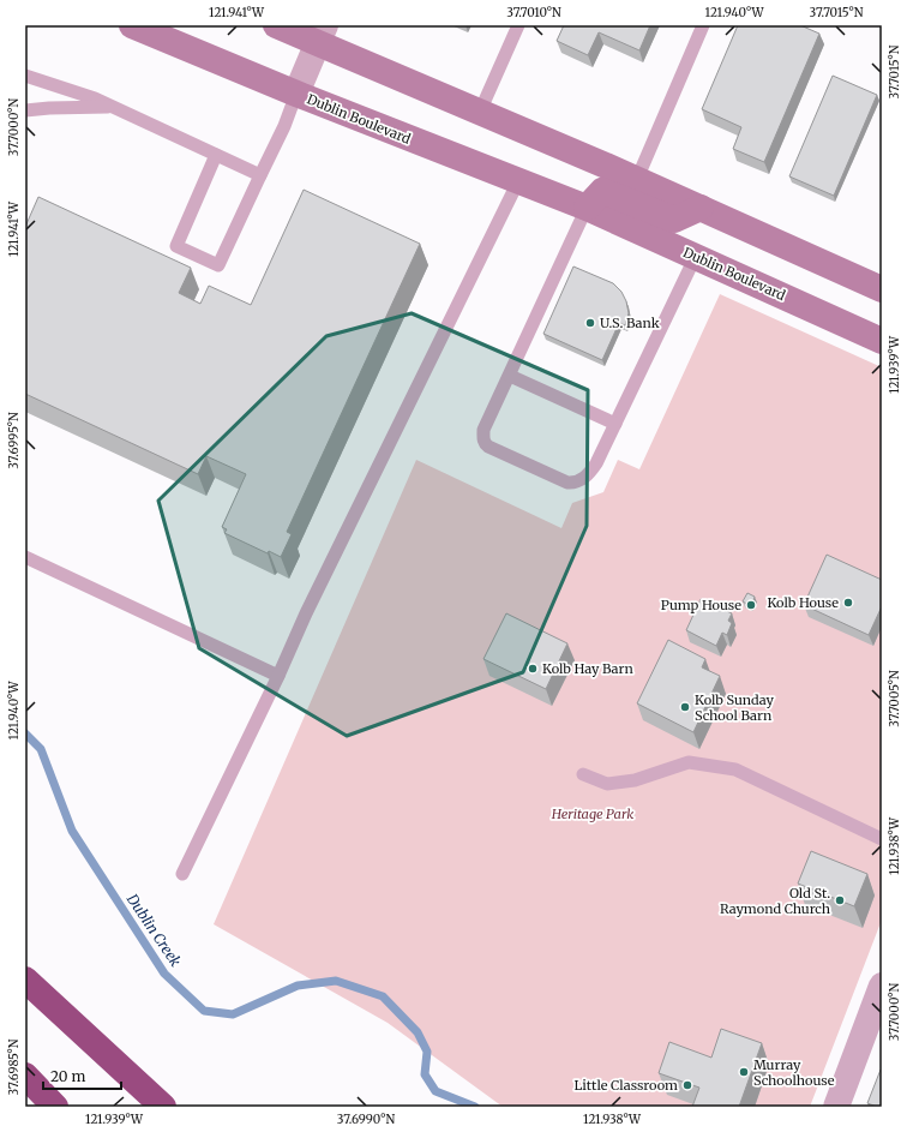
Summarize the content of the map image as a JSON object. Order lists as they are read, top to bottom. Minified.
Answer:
{"streets":{"street":["Dublin Boulevard"]},"water":["Dublin Creek"],"parks":["Heritage Park"],"places":["U.S. Bank","Kolb House","Pump House","Kolb Hay Barn","Kolb Sunday School Barn","Old St. Raymond Church","Murray Schoolhouse","Little Classroom"],"scale_bar":"20 m","coordinates":["121.941°W","37.7010°N","121.940°W","37.7015°N","37.7000°N","121.939°W","37.6995°N","37.7005°N","121.938°W","37.6985°N","37.6990°N"]}
